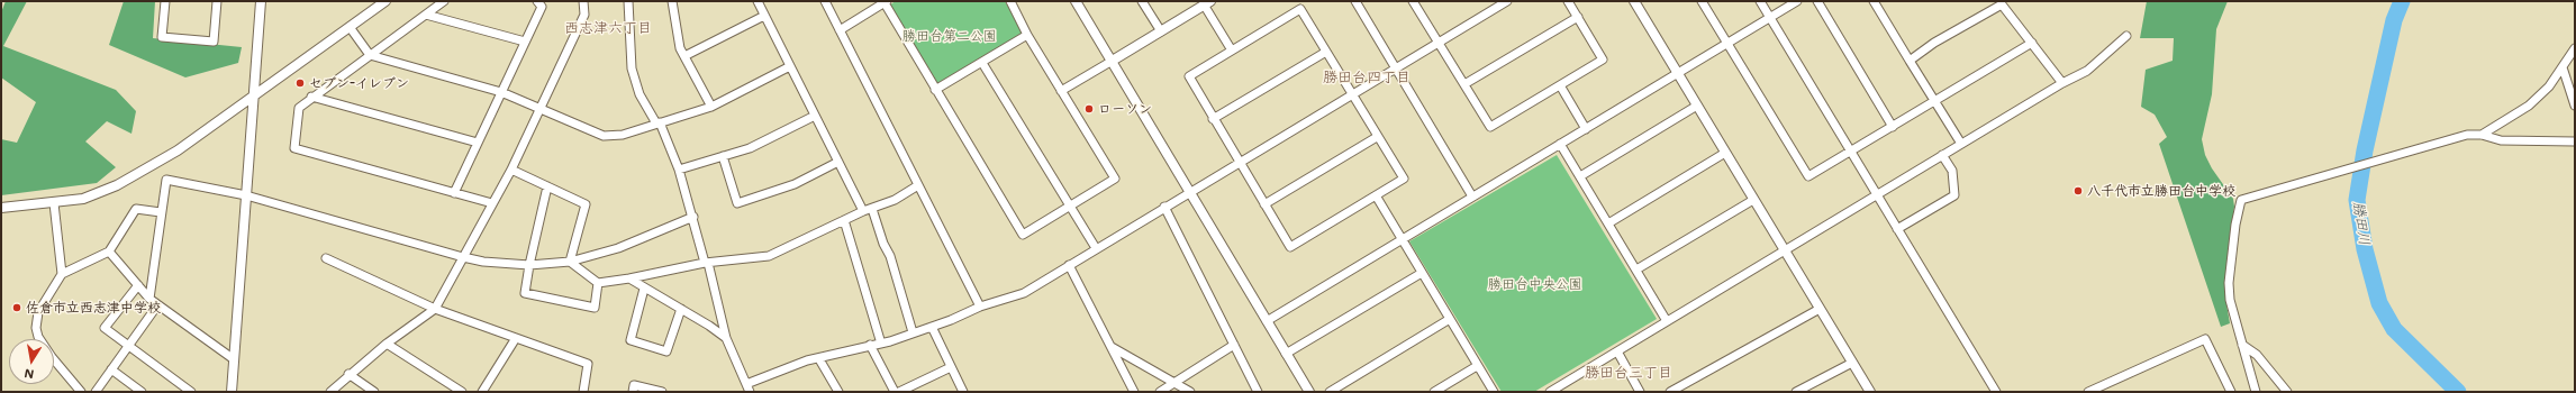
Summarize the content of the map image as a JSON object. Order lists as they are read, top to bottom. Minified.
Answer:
{"districts":["西志津六丁目","勝田台四丁目","勝田台三丁目"],"water":["勝田川"],"parks":["勝田台第二公園","勝田台中央公園"],"places":["セブン-イレブン","ローソン","八千代市立勝田台中学校","佐倉市立西志津中学校"],"north":"bottom"}
